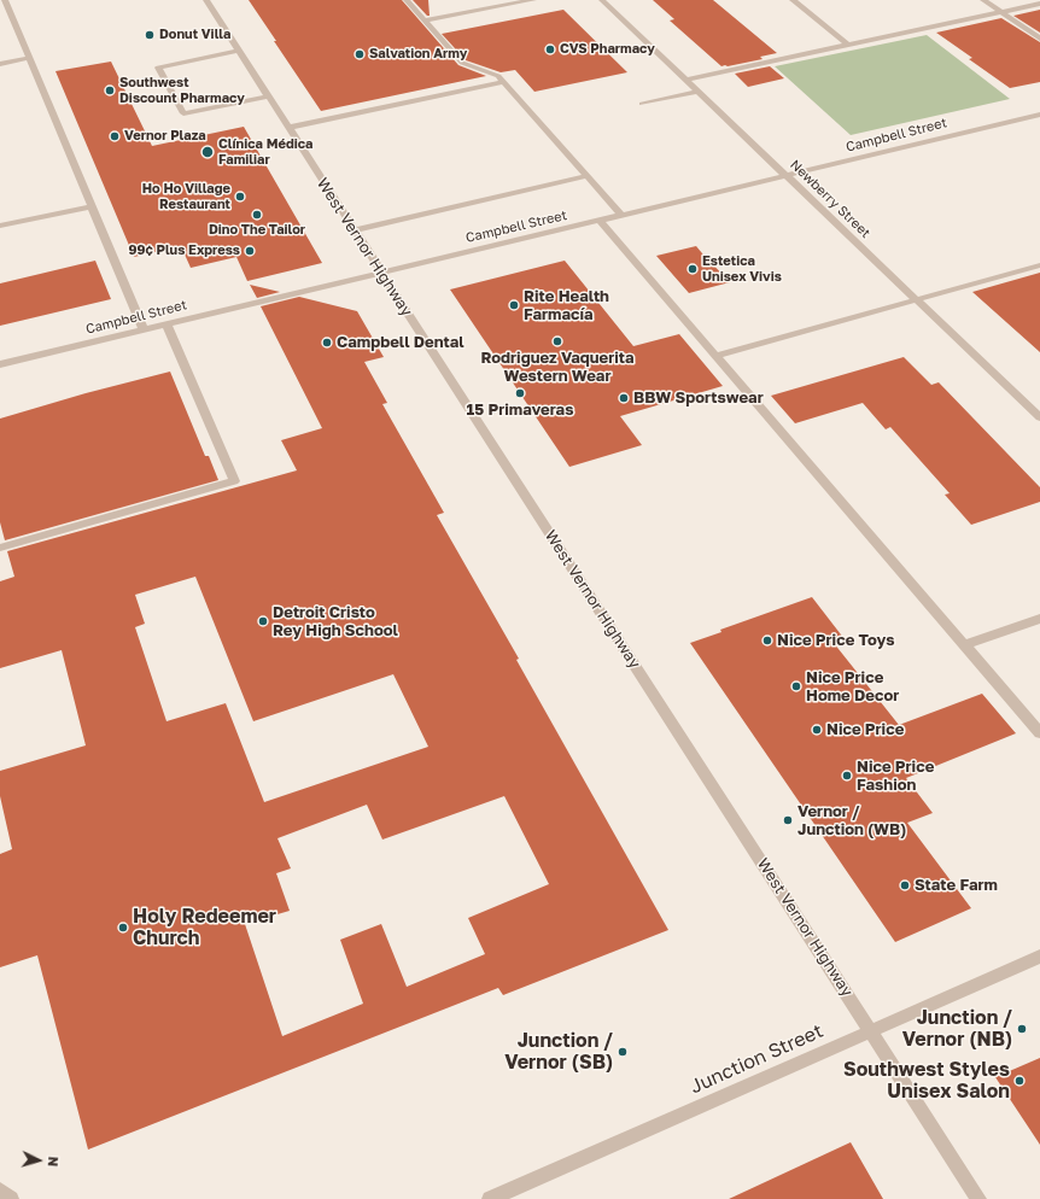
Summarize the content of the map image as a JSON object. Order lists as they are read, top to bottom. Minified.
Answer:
{"streets":{"street":["Campbell Street","Newberry Street","West Vernor Highway","Junction Street"]},"crossings":[["Campbell Street","Newberry Street"],["Campbell Street","West Vernor Highway"],["West Vernor Highway","Junction Street"]],"places":["Donut Villa","CVS Pharmacy","Salvation Army","Southwest Discount Pharmacy","Vernor Plaza","Clínica Médica Familiar","Ho Ho Village Restaurant","Dino The Tailor","99¢ Plus Express","Estetica Unisex Vivis","Rite Health Farmacía","Rodriguez Vaquerita Western Wear","Campbell Dental","15 Primaveras","BBW Sportswear","Detroit Cristo Rey High School","Nice Price Toys","Nice Price Home Decor","Nice Price","Nice Price Fashion","Vernor / Junction (WB)","State Farm","Holy Redeemer Church","Junction / Vernor (NB)","Junction / Vernor (SB)","Southwest Styles Unisex Salon"],"north":"right"}
